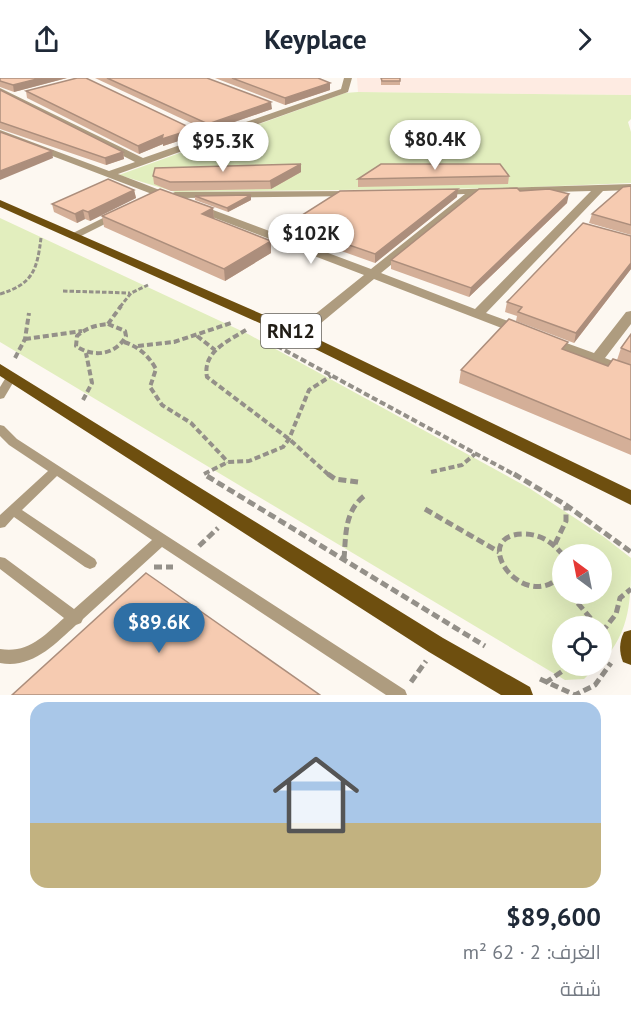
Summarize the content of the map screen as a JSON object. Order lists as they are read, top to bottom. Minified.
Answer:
{"streets":{"main road":["RN12"]},"north":"top left","page":{"header":"Keyplace","price":["$80.4K","$95.3K","$102K","$89.6K"],"list":[{"name":"$89,600","note":"الغرف: 2 · 62 m² · شقة"}]}}
